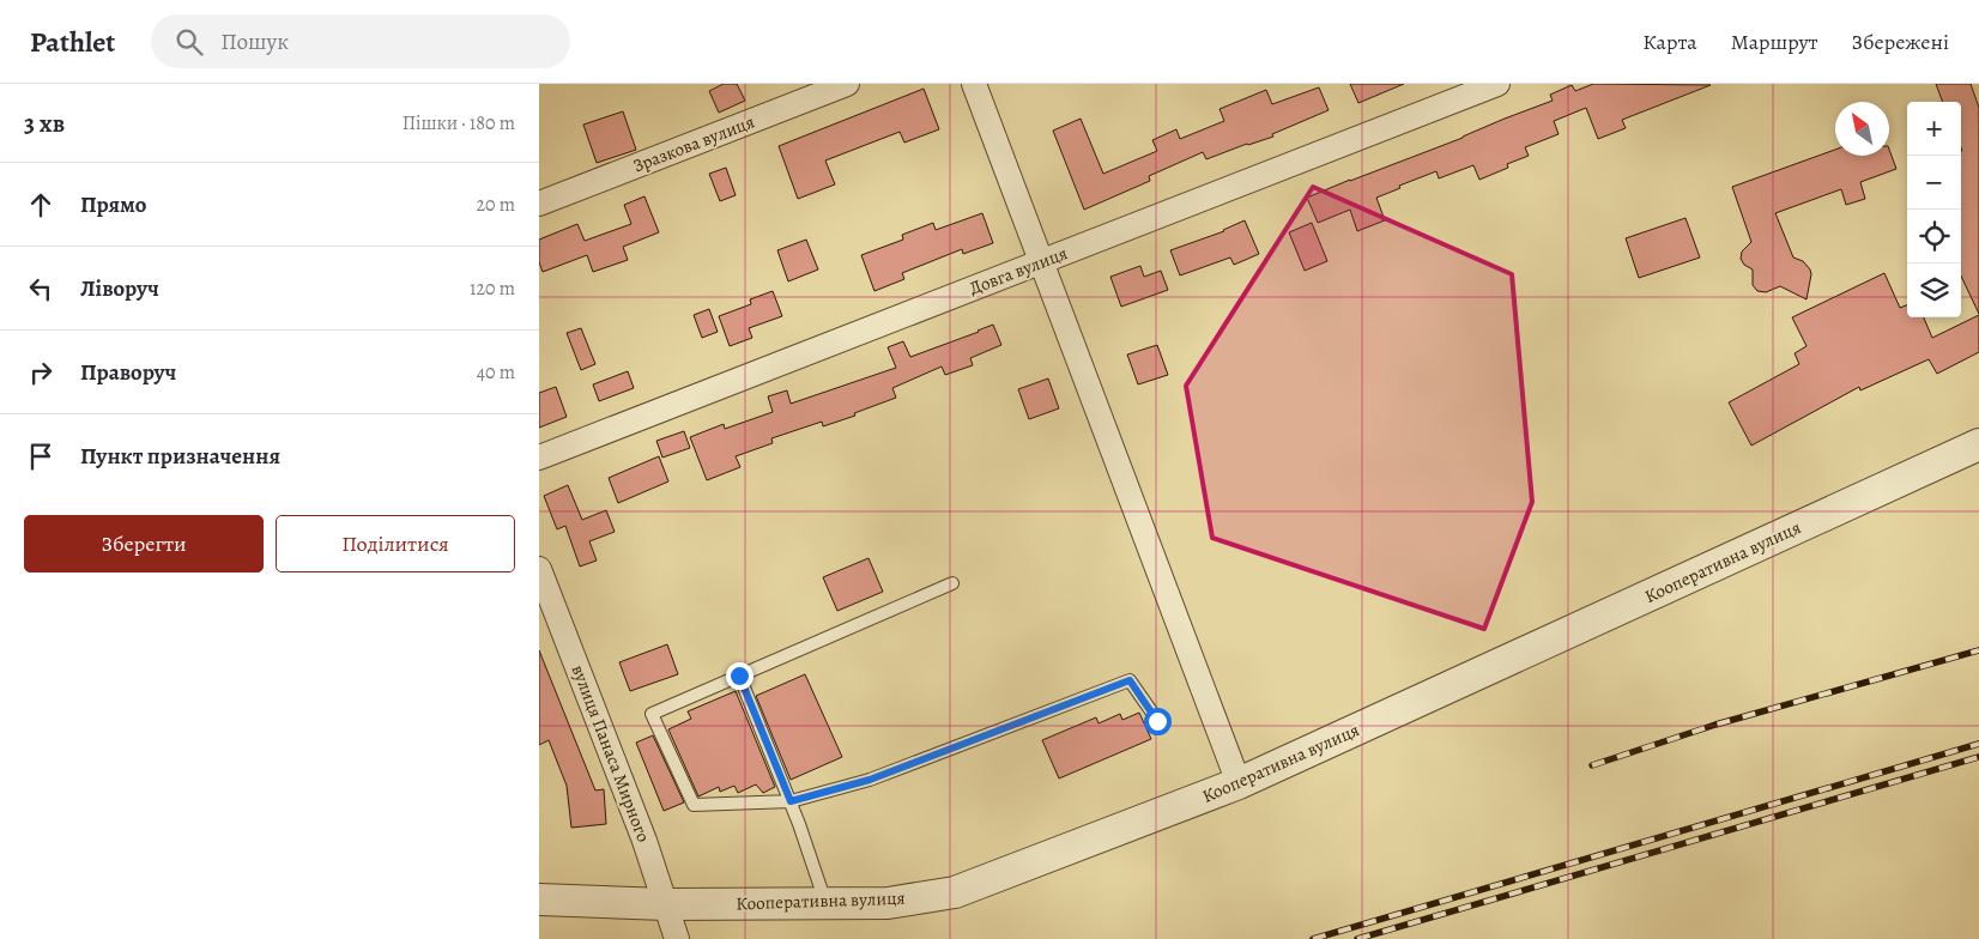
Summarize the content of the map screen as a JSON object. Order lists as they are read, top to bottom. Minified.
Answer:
{"streets":{"street":["Зразкова вулиця","Довга вулиця","Кооперативна вулиця","вулиця Панаса Мирного"]},"crossings":[["Кооперативна вулиця","вулиця Панаса Мирного"]],"north":"top left","page":{"header":"Pathlet","search":"Пошук","nav":["Карта","Маршрут","Збережені"],"heading":["3 хв","Пішки · 180 m"],"map_buttons":["+","−"],"list":[["Прямо","20 m"],["Ліворуч","120 m"],["Праворуч","40 m"],"Пункт призначення"],"buttons":["Зберегти","Поділитися"]}}
